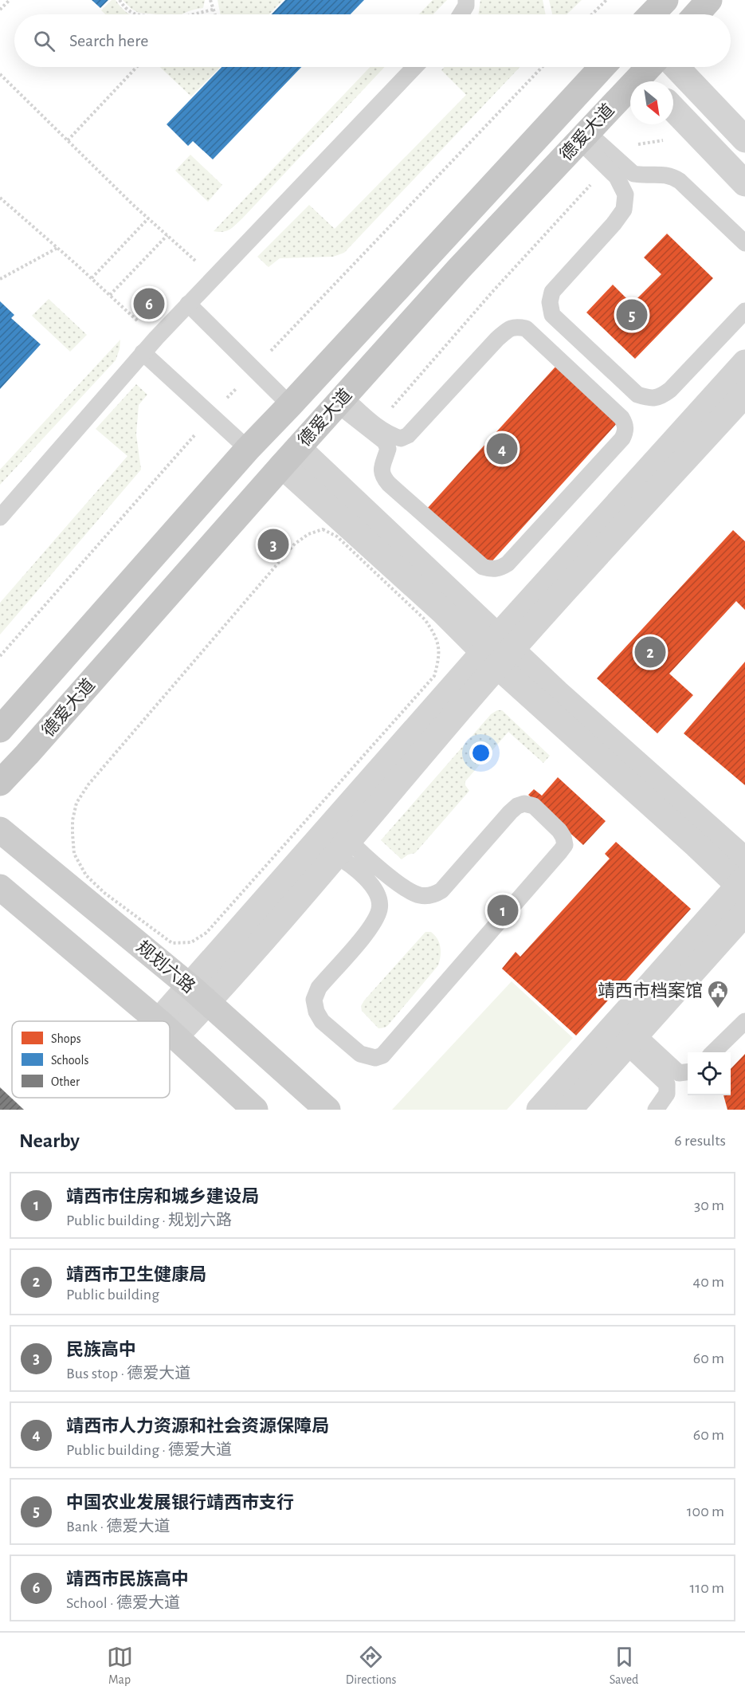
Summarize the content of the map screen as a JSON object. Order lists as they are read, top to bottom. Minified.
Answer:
{"streets":{"main road":["德爱大道","规划六路"]},"places":{"public building":["靖西市档案馆"]},"legend":["Shops","Schools","Other"],"north":"bottom right","page":{"search":"Search here","pins":["6","5","4","3","2","1"],"heading":["Nearby","6 results"],"list":[{"mark":"1","name":"靖西市住房和城乡建设局","note":"Public building · 规划六路","value":"30 m"},{"mark":"2","name":"靖西市卫生健康局","note":"Public building","value":"40 m"},{"mark":"3","name":"民族高中","note":"Bus stop · 德爱大道","value":"60 m"},{"mark":"4","name":"靖西市人力资源和社会资源保障局","note":"Public building · 德爱大道","value":"60 m"},{"mark":"5","name":"中国农业发展银行靖西市支行","note":"Bank · 德爱大道","value":"100 m"},{"mark":"6","name":"靖西市民族高中","note":"School · 德爱大道","value":"110 m"}],"nav":["Map","Directions","Saved"]}}
